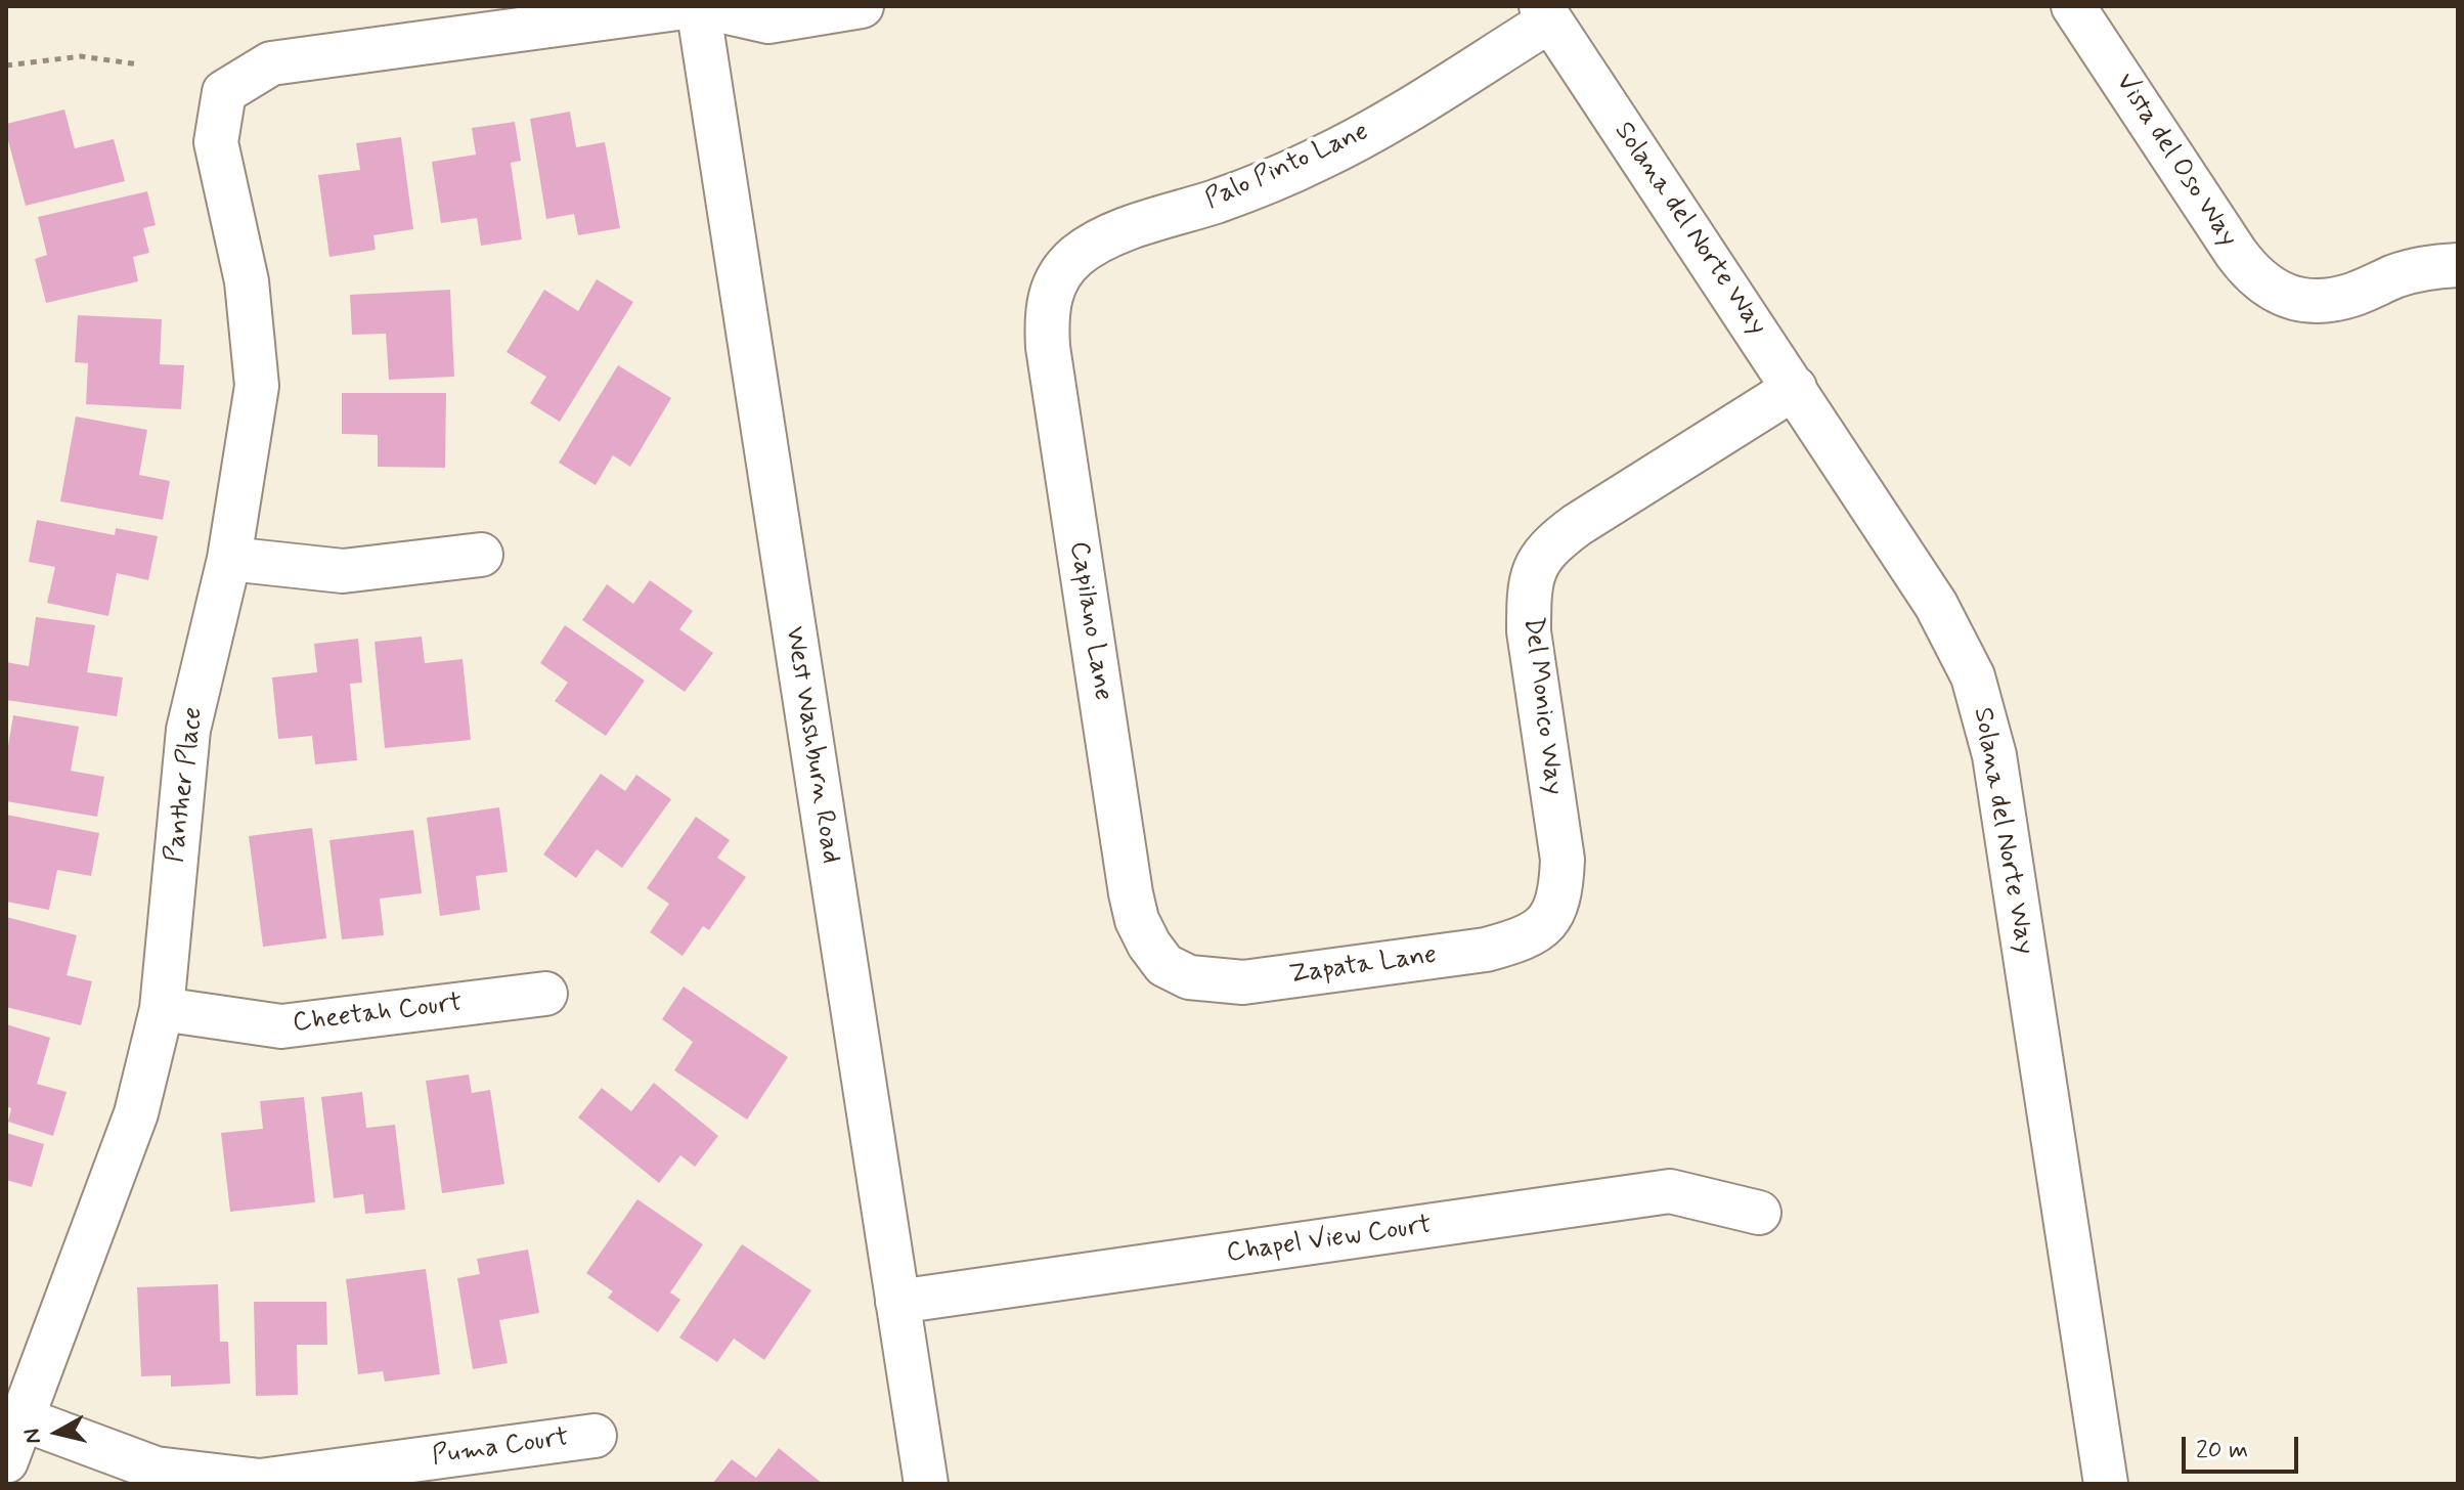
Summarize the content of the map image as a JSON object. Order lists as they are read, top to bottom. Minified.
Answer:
{"streets":{"street":["Vista del Oso Way","Palo Pinto Lane","Solana del Norte Way","Capilano Lane","Del Monico Way","West Washburn Road","Panther Place","Zapata Lane","Cheetah Court","Chapel View Court","Puma Court"]},"crossings":[["Palo Pinto Lane","Solana del Norte Way"],["Palo Pinto Lane","Capilano Lane"],["Solana del Norte Way","Del Monico Way"],["Capilano Lane","Zapata Lane"],["Del Monico Way","Zapata Lane"],["West Washburn Road","Panther Place"],["West Washburn Road","Chapel View Court"],["Panther Place","Cheetah Court"],["Panther Place","Puma Court"]],"scale_bar":"20 m","north":"left"}
